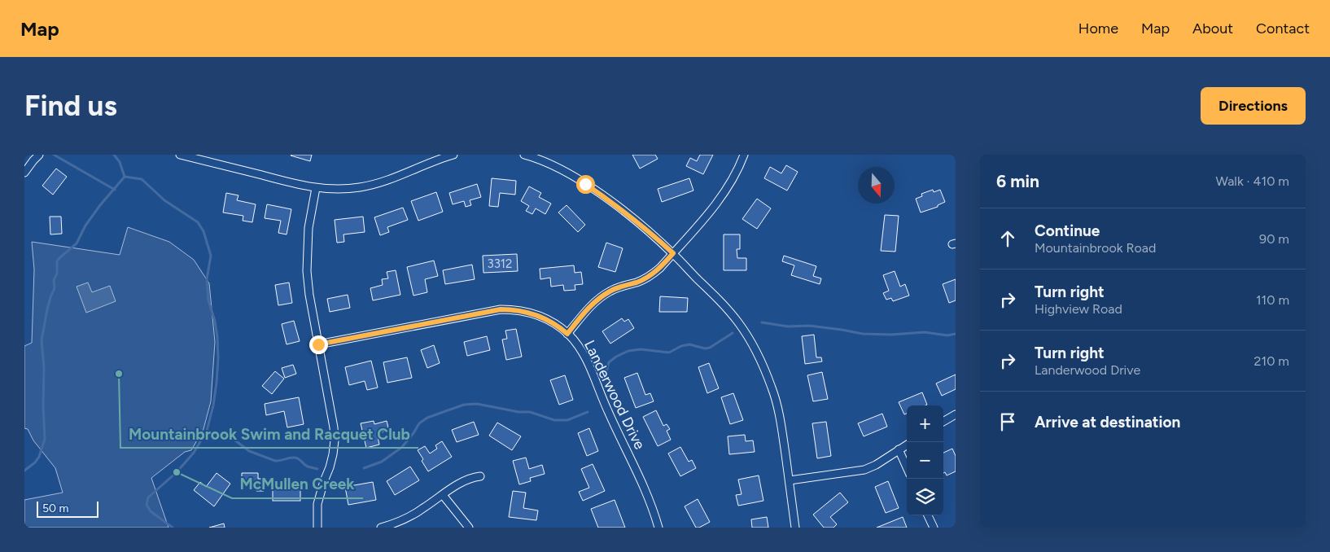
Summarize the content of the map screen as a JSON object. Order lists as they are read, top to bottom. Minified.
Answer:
{"streets":{"street":["Landerwood Drive"]},"places":["Mountainbrook Swim and Racquet Club","McMullen Creek"],"house_numbers":["3312"],"scale_bar":"50 m","north":"bottom","page":{"header":"Map","nav":["Home","Map","About","Contact"],"buttons":"Directions","title":"Find us","heading":["6 min","Walk · 410 m"],"list":[["Continue","Mountainbrook Road","90 m"],["Turn right","Highview Road","110 m"],["Turn right","Landerwood Drive","210 m"],"Arrive at destination"],"map_buttons":["+","−"],"scale":"50 m"}}
